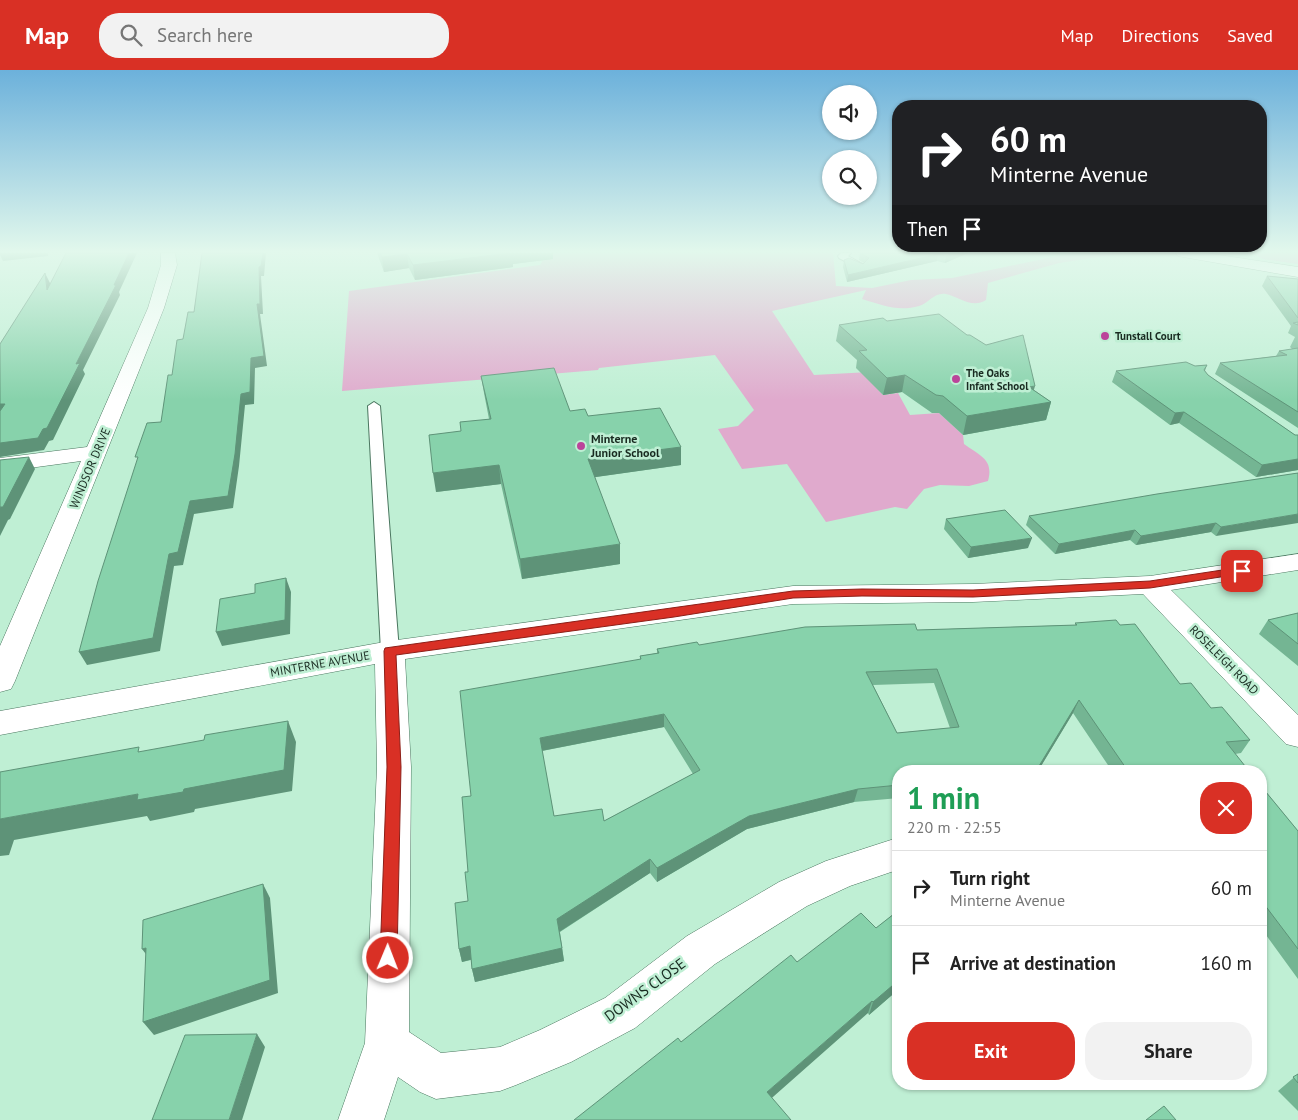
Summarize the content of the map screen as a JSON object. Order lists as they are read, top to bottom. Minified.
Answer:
{"streets":{"street":["WINDSOR DRIVE","ROSELEIGH ROAD","MINTERNE AVENUE","DOWNS CLOSE"]},"crossings":[["ROSELEIGH ROAD","MINTERNE AVENUE"]],"places":["Tunstall Court","The Oaks Infant School","Minterne Junior School"],"page":{"header":"Map","search":"Search here","nav":["Map","Directions","Saved"],"turn":["60 m","Minterne Avenue"],"then":"Then","heading":["1 min","220 m · 22:55"],"list":[{"name":"Turn right","note":"Minterne Avenue","value":"60 m"},{"name":"Arrive at destination","value":"160 m"}],"buttons":["Exit","Share"]}}
